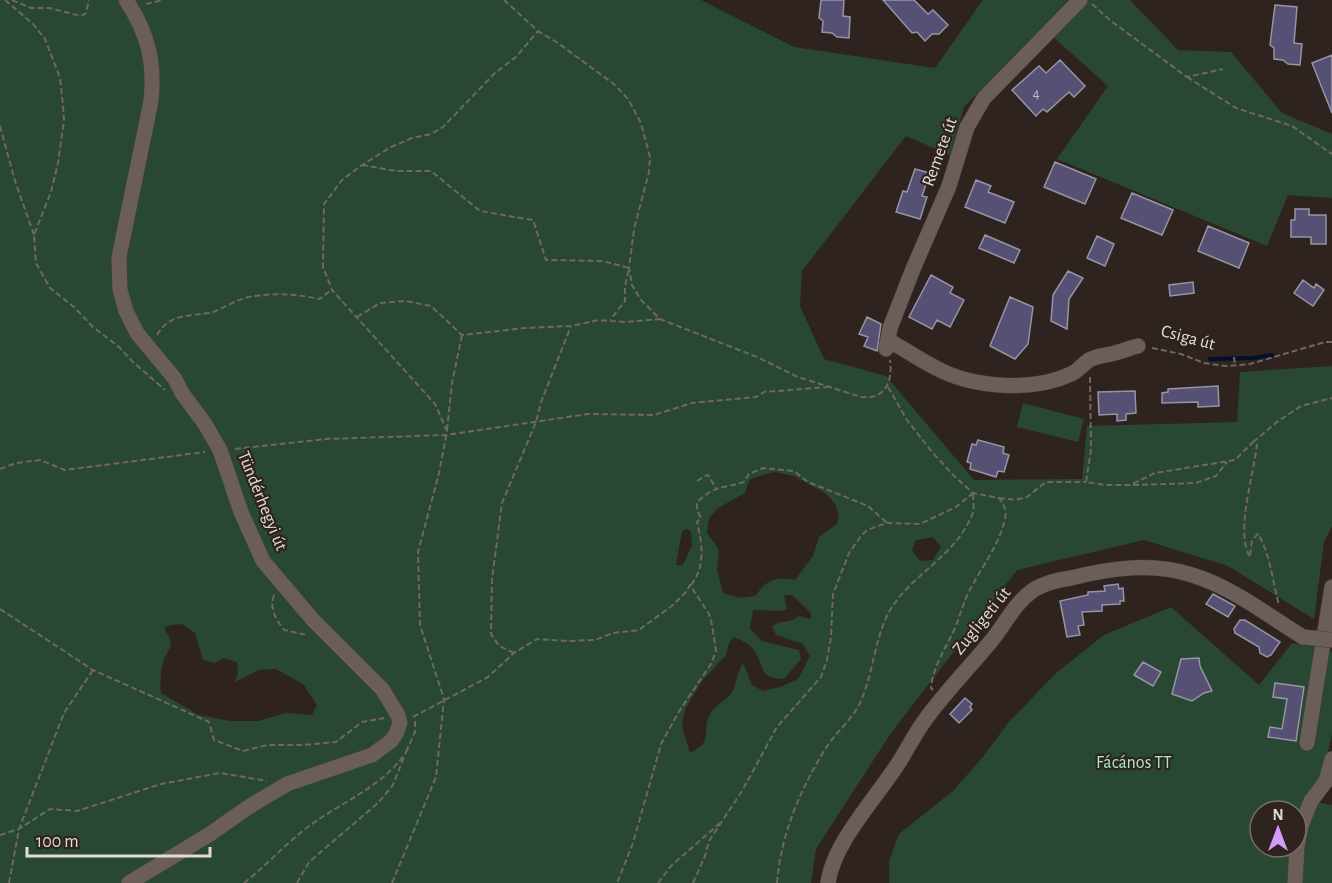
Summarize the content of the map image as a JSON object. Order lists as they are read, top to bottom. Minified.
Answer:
{"streets":{"street":["Remete út","Csiga út","Tündérhegyi út","Zugligeti út"]},"crossings":[["Remete út","Csiga út"]],"parks":["Fácános TT"],"house_numbers":["4"],"scale_bar":"100 m","north":"top"}
